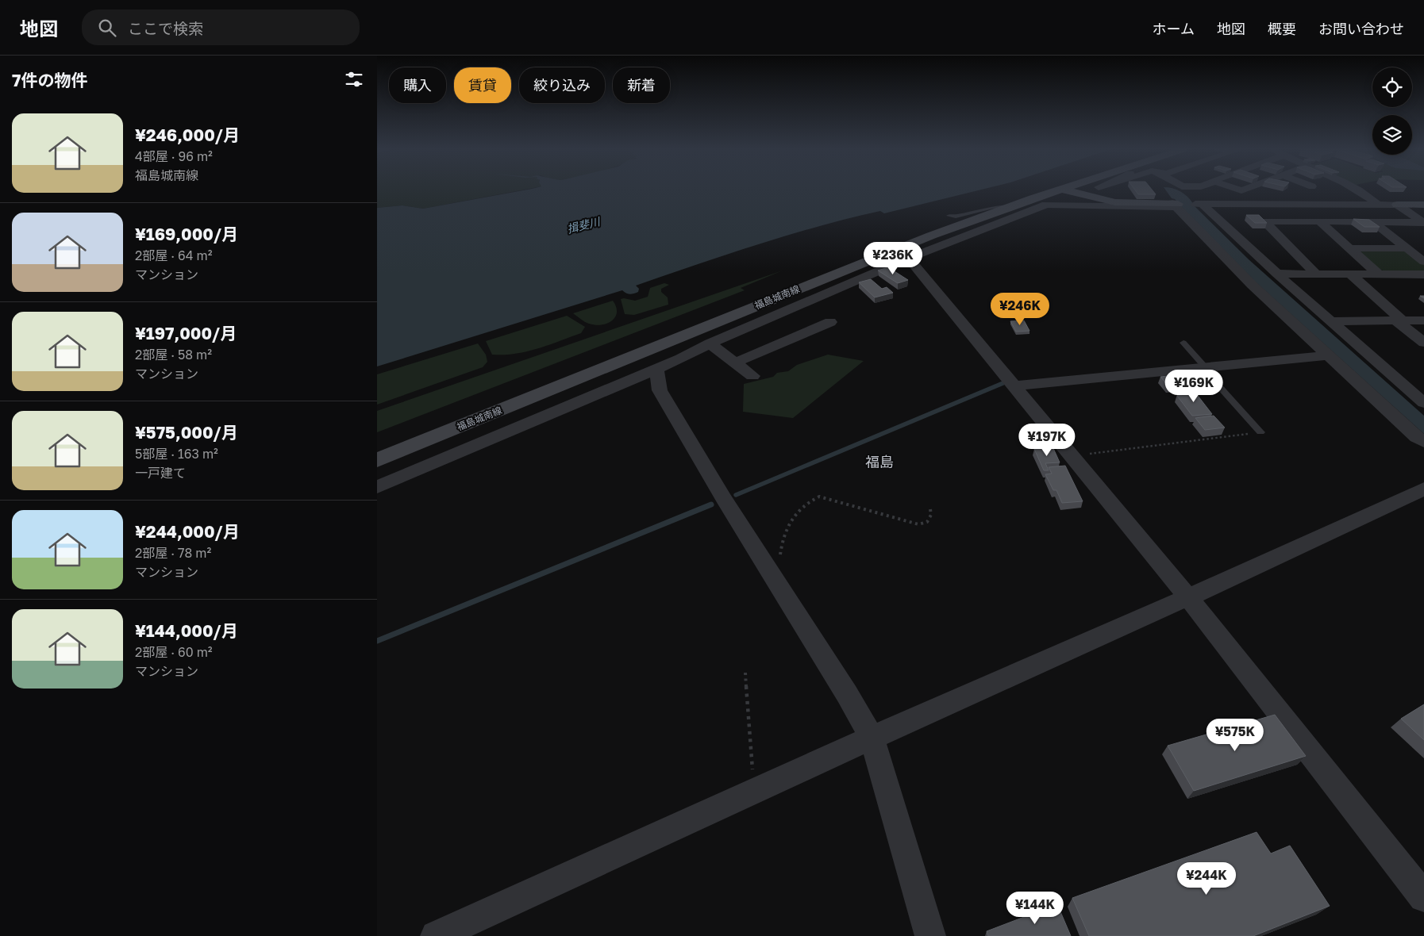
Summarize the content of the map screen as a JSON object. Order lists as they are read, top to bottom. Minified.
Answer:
{"streets":{"main road":["福島城南線"]},"districts":["福島"],"water":["揖斐川"],"page":{"header":"地図","search":"ここで検索","nav":["ホーム","地図","概要","お問い合わせ"],"heading":"7件の物件","chip":["購入","賃貸","絞り込み","新着"],"list":[{"name":"¥246,000/月","note":"4部屋 · 96 m² · 福島城南線"},{"name":"¥169,000/月","note":"2部屋 · 64 m² · マンション"},{"name":"¥197,000/月","note":"2部屋 · 58 m² · マンション"},{"name":"¥575,000/月","note":"5部屋 · 163 m² · 一戸建て"},{"name":"¥244,000/月","note":"2部屋 · 78 m² · マンション"},{"name":"¥144,000/月","note":"2部屋 · 60 m² · マンション"}],"price":["¥236K","¥246K","¥169K","¥197K","¥575K","¥244K","¥144K"]}}
